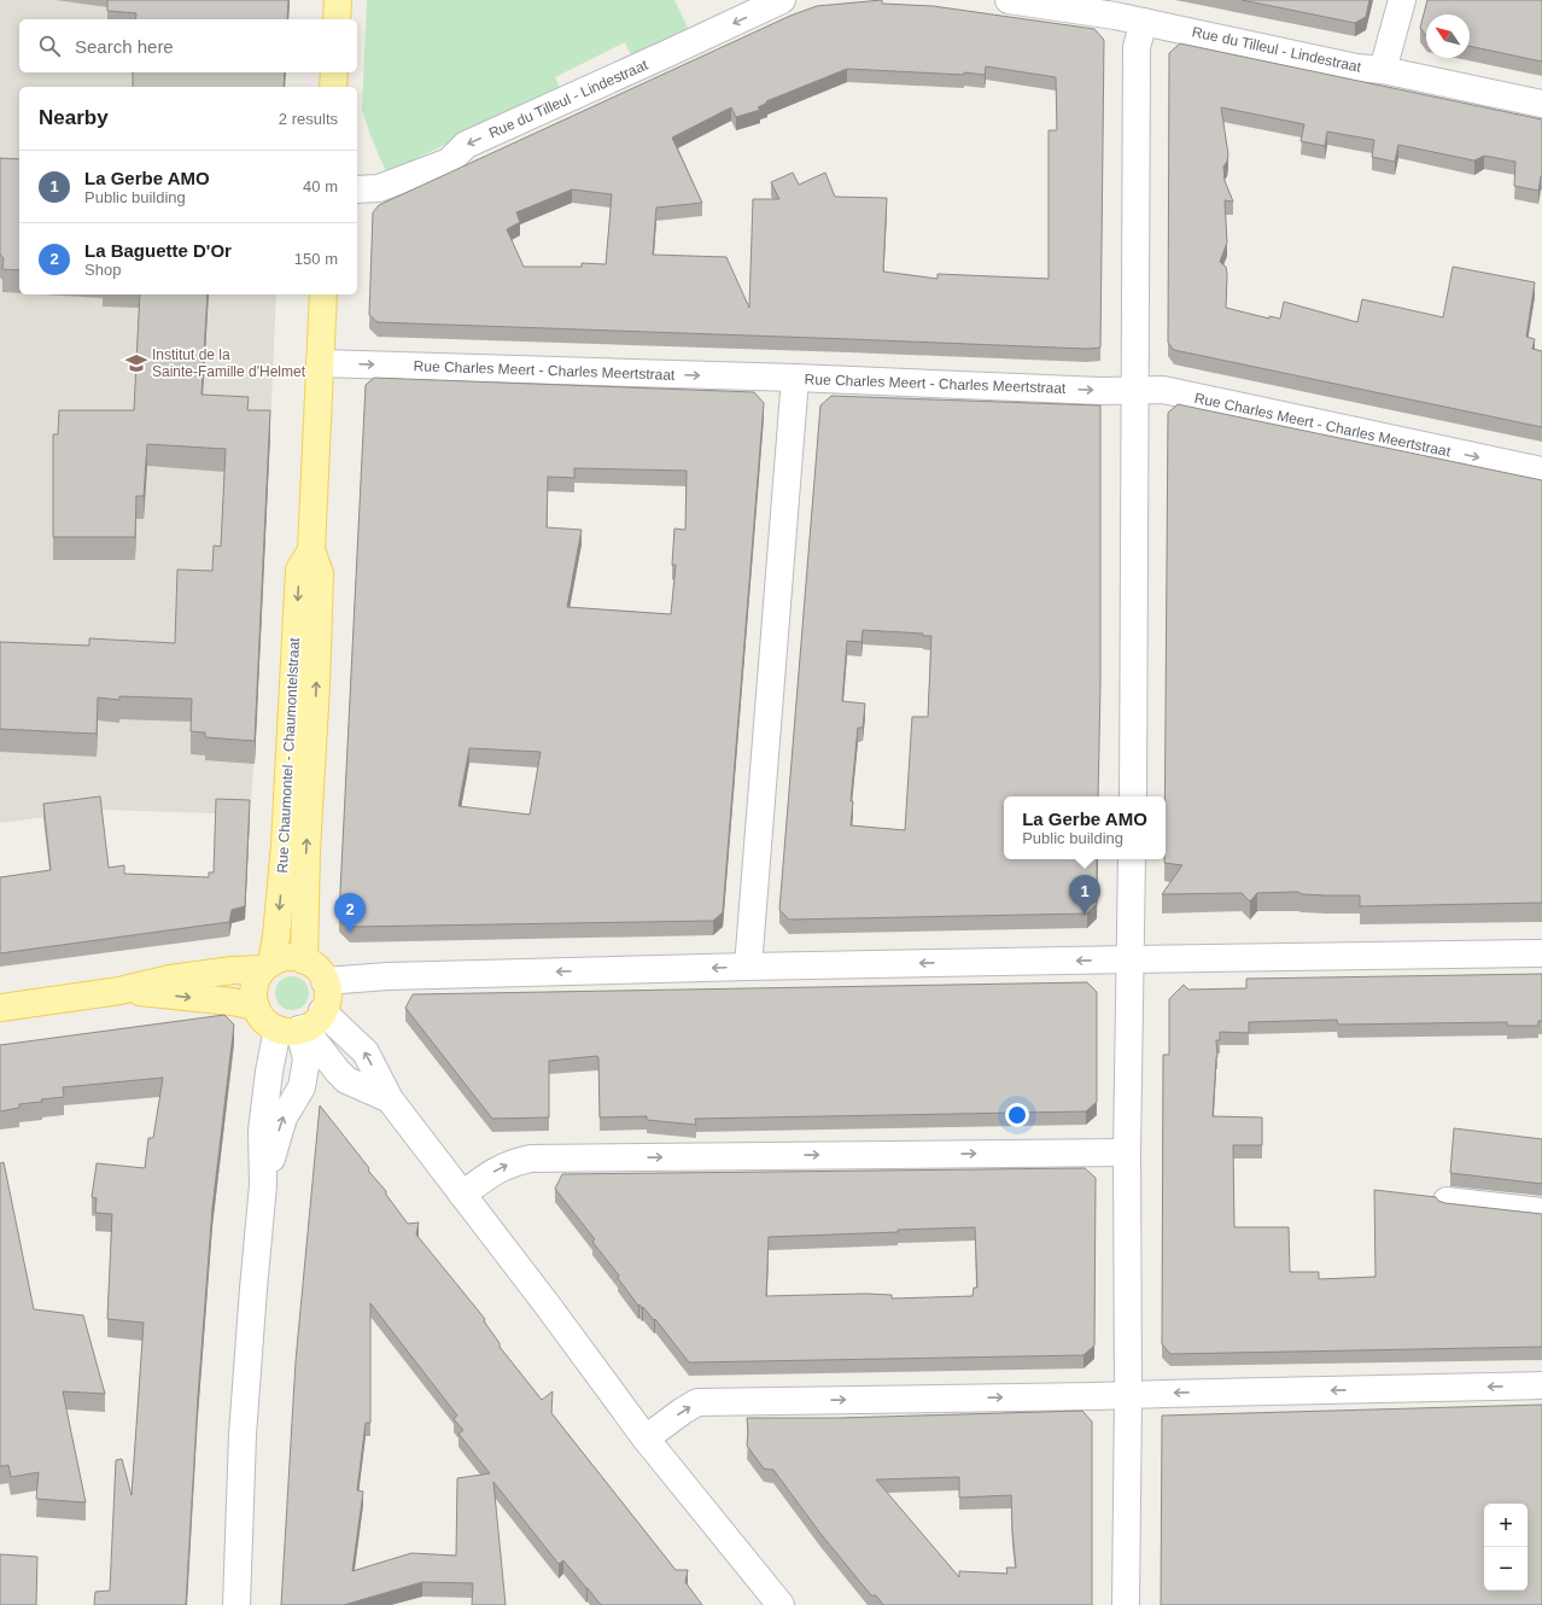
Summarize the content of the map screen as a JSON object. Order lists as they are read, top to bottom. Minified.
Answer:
{"streets":{"main road":["Rue Chaumontel - Chaumontelstraat"],"street":["Rue du Tilleul - Lindestraat","Rue Charles Meert - Charles Meertstraat"]},"crossings":[["Rue Charles Meert - Charles Meertstraat","Rue Chaumontel - Chaumontelstraat"]],"one_way":["Rue du Tilleul - Lindestraat","Rue Charles Meert - Charles Meertstraat"],"places":{"school or university":["Institut de la Sainte-Famille d'Helmet"]},"north":"top left","page":{"search":"Search here","heading":["Nearby","2 results"],"list":[{"mark":"1","name":"La Gerbe AMO","note":"Public building","value":"40 m"},{"mark":"2","name":"La Baguette D'Or","note":"Shop","value":"150 m"}],"popup":["La Gerbe AMO","Public building"],"pins":["1","2"],"map_buttons":["+","−"]}}
